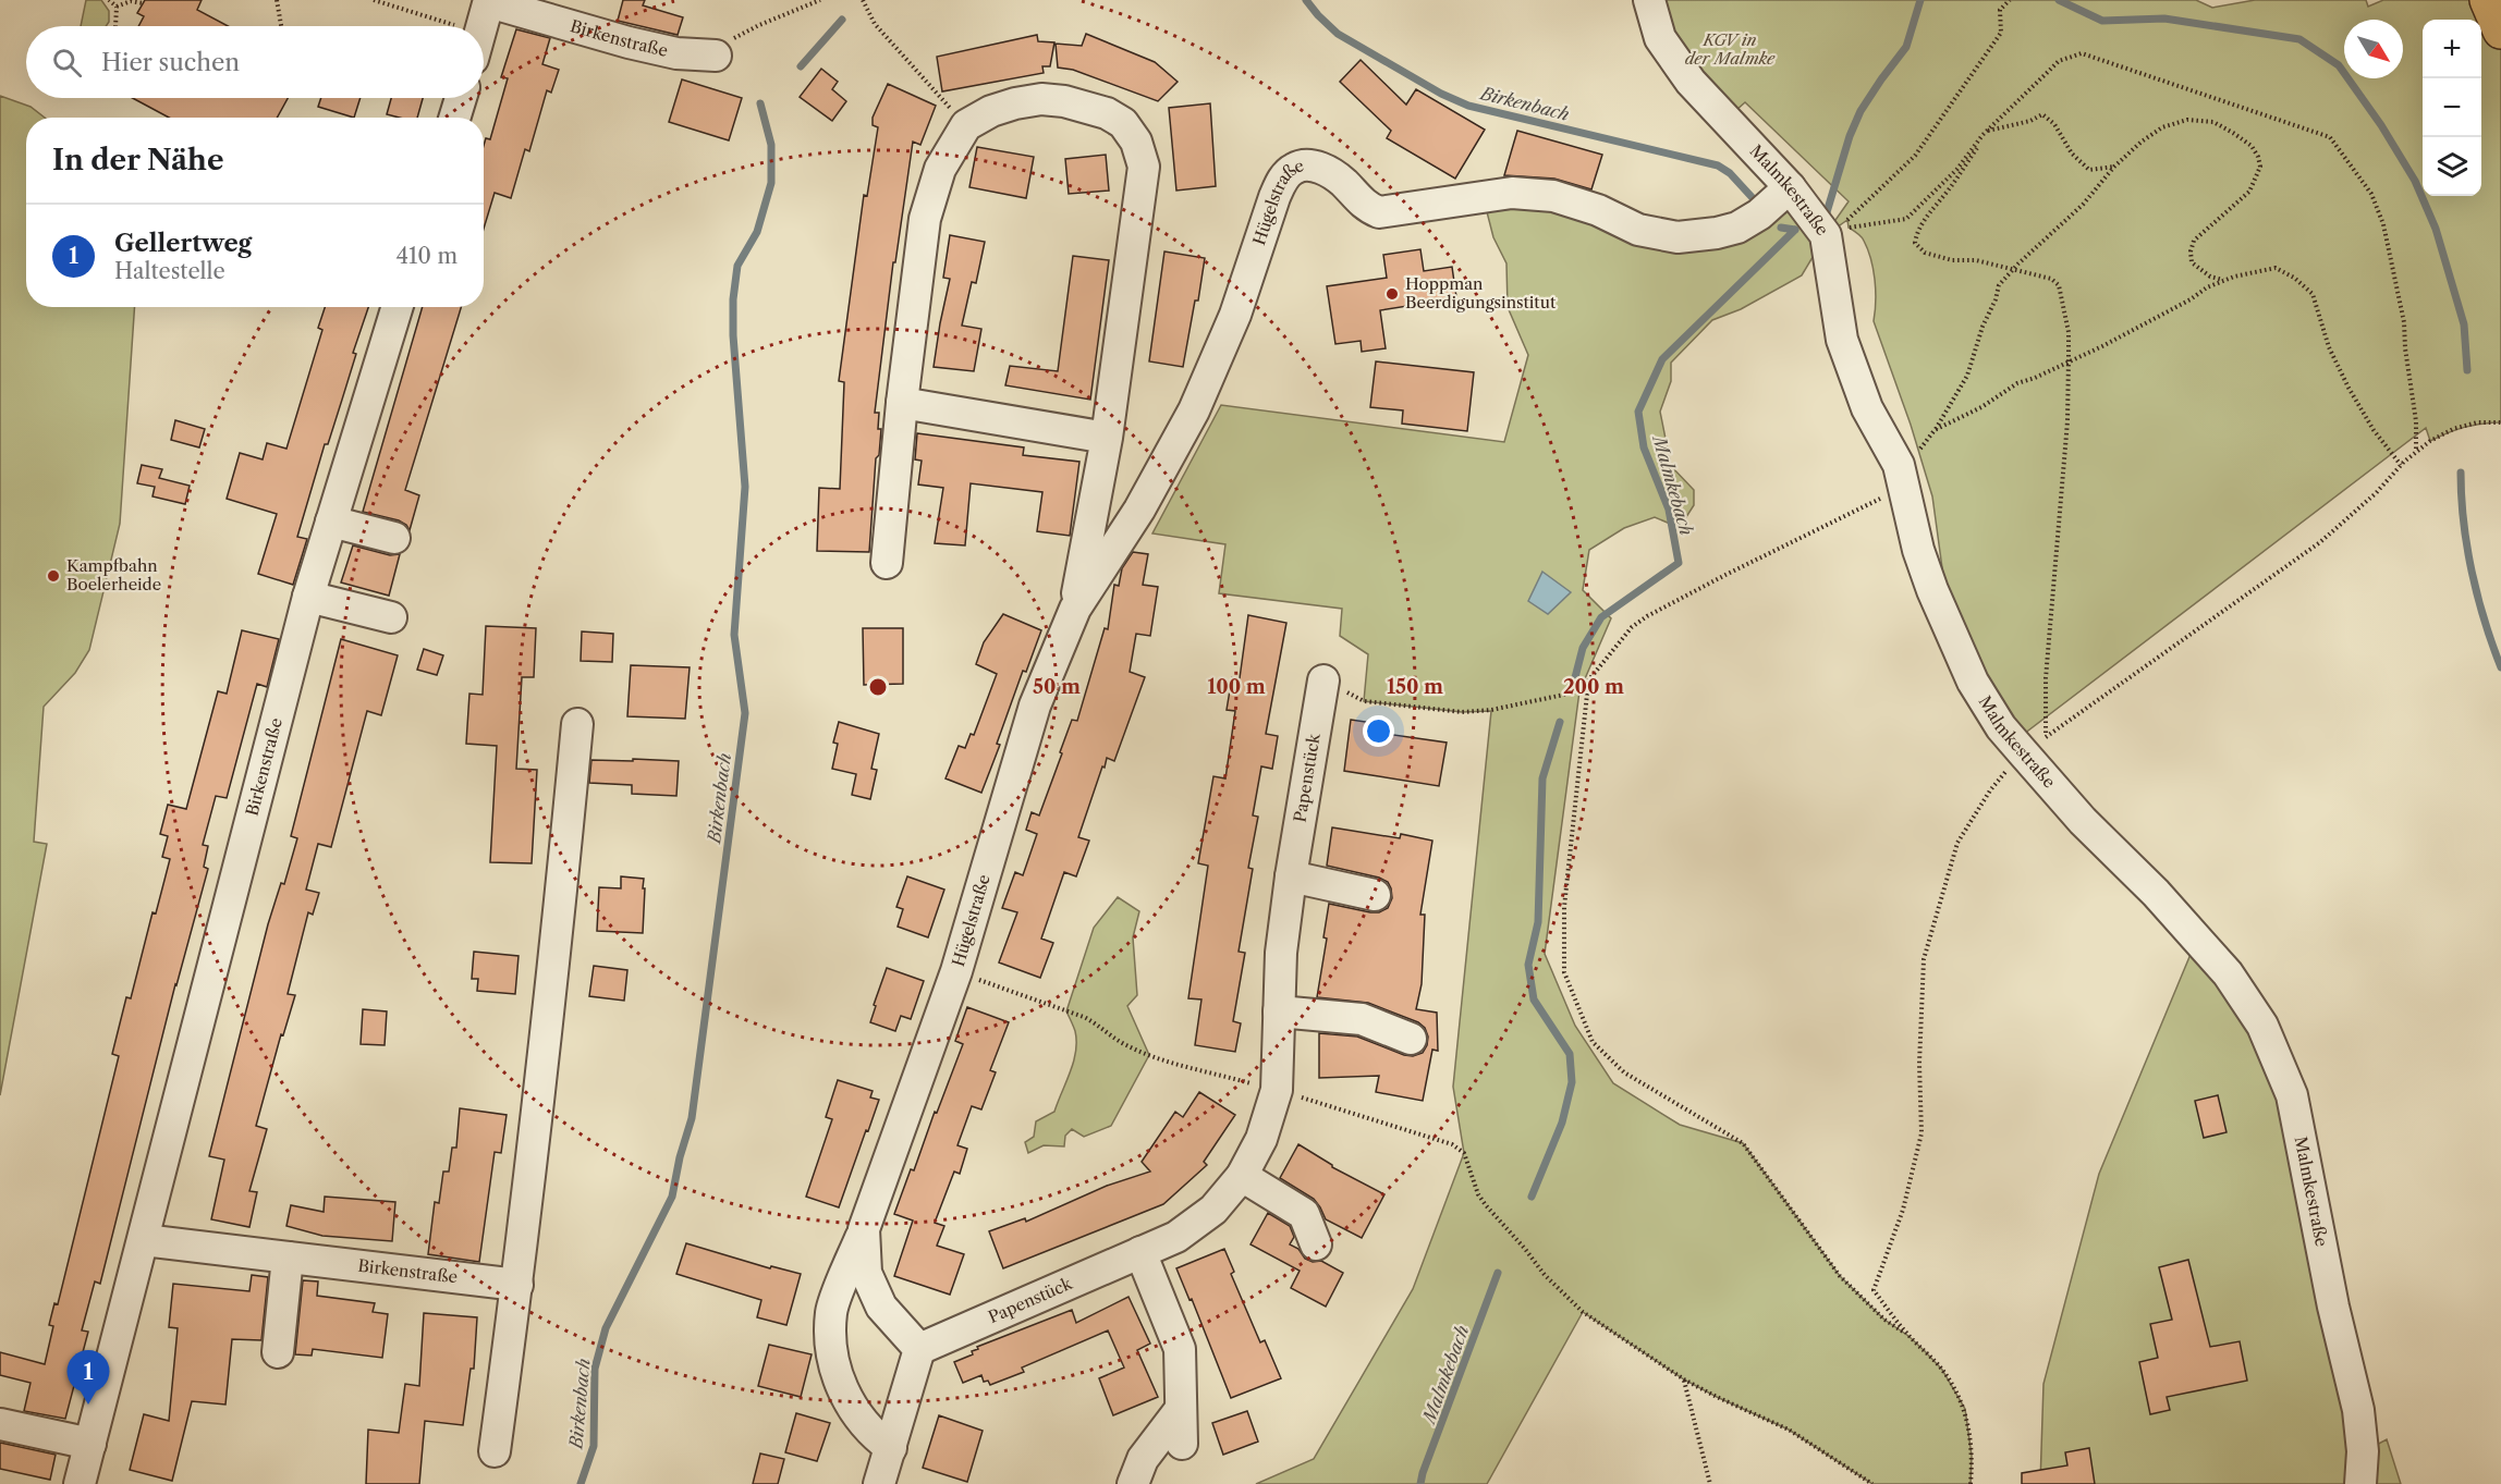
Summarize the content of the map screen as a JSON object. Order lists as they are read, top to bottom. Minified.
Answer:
{"streets":{"street":["Birkenstraße","Malmkestraße","Hügelstraße","Papenstück"]},"crossings":[["Malmkestraße","Hügelstraße"],["Hügelstraße","Papenstück"]],"water":["Birkenbach","Malmkebach"],"parks":["KGV in der Malmke"],"places":["Hoppman Beerdigungsinstitut","Kampfbahn Boelerheide"],"north":"bottom right","page":{"map_buttons":["+","−"],"search":"Hier suchen","heading":"In der Nähe","list":[{"mark":"1","name":"Gellertweg","note":"Haltestelle","value":"410 m"}],"pins":"1"},"rings":["50 m","100 m","150 m","200 m"]}
